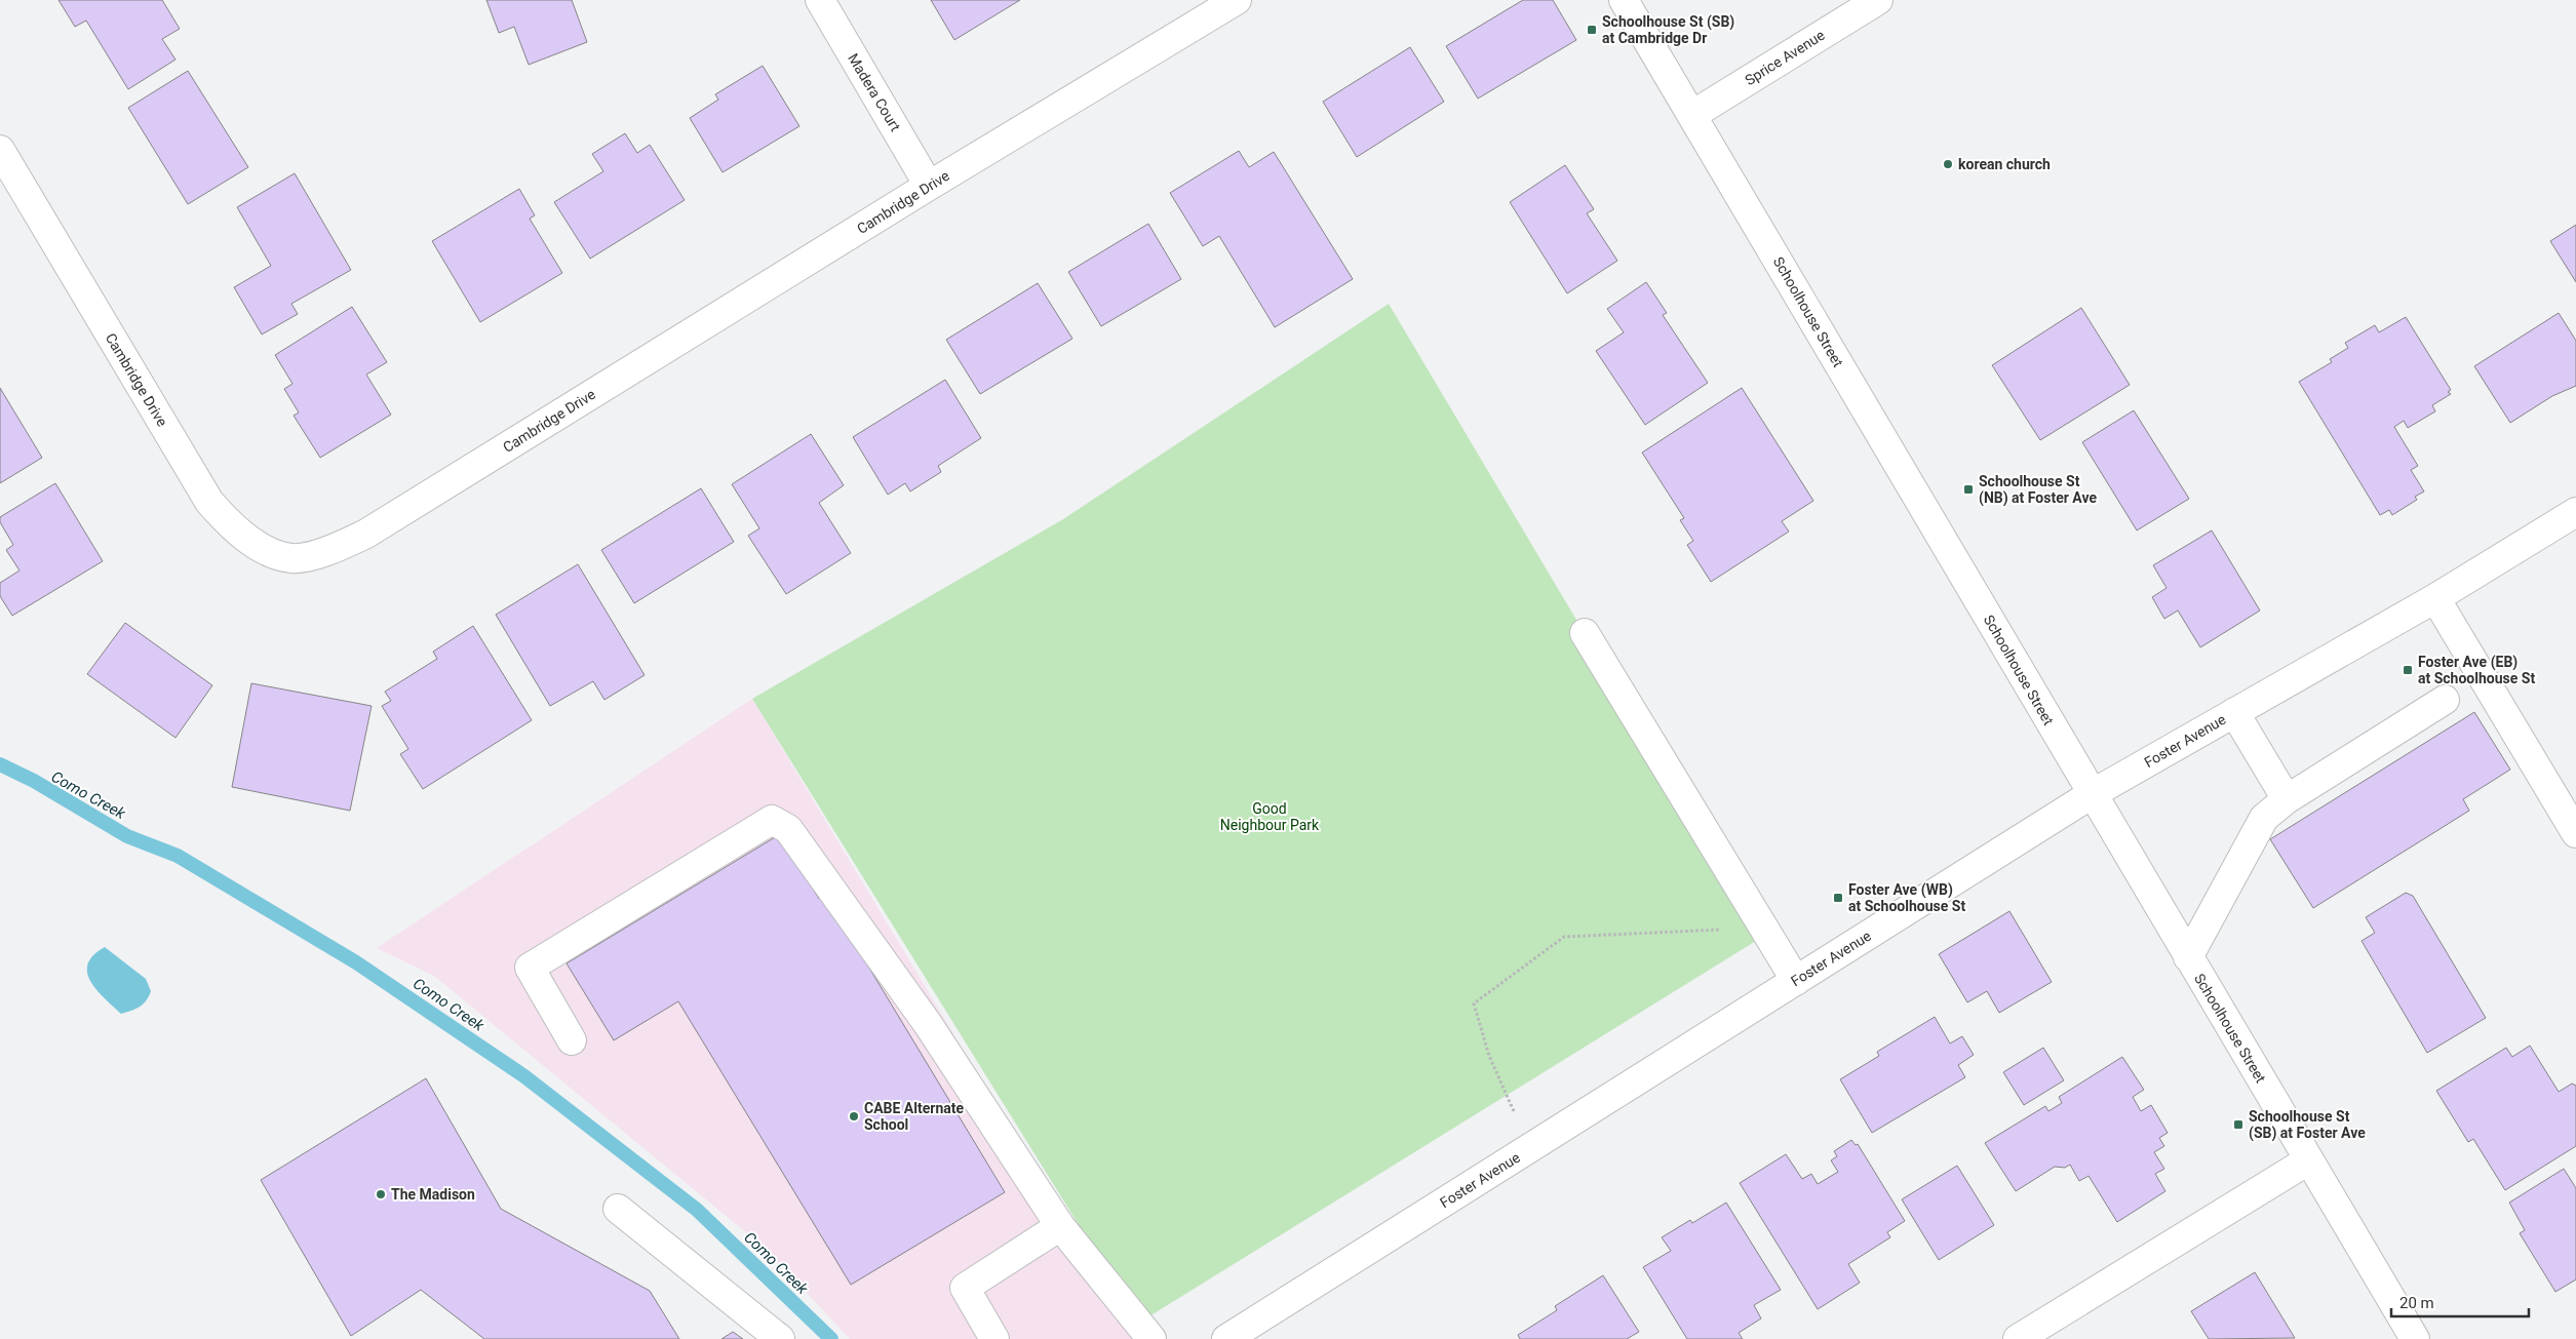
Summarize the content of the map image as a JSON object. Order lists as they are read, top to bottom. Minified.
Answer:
{"streets":{"street":["Sprice Avenue","Madera Court","Cambridge Drive","Schoolhouse Street","Foster Avenue"]},"crossings":[["Sprice Avenue","Schoolhouse Street"],["Madera Court","Cambridge Drive"],["Schoolhouse Street","Foster Avenue"]],"water":["Como Creek"],"parks":["Good Neighbour Park"],"places":{"transit":["Schoolhouse St (SB) at Cambridge Dr","Schoolhouse St (NB) at Foster Ave","Foster Ave (EB) at Schoolhouse St","Foster Ave (WB) at Schoolhouse St","Schoolhouse St (SB) at Foster Ave"],"other":["korean church","CABE Alternate School","The Madison"]},"scale_bar":"20 m"}
